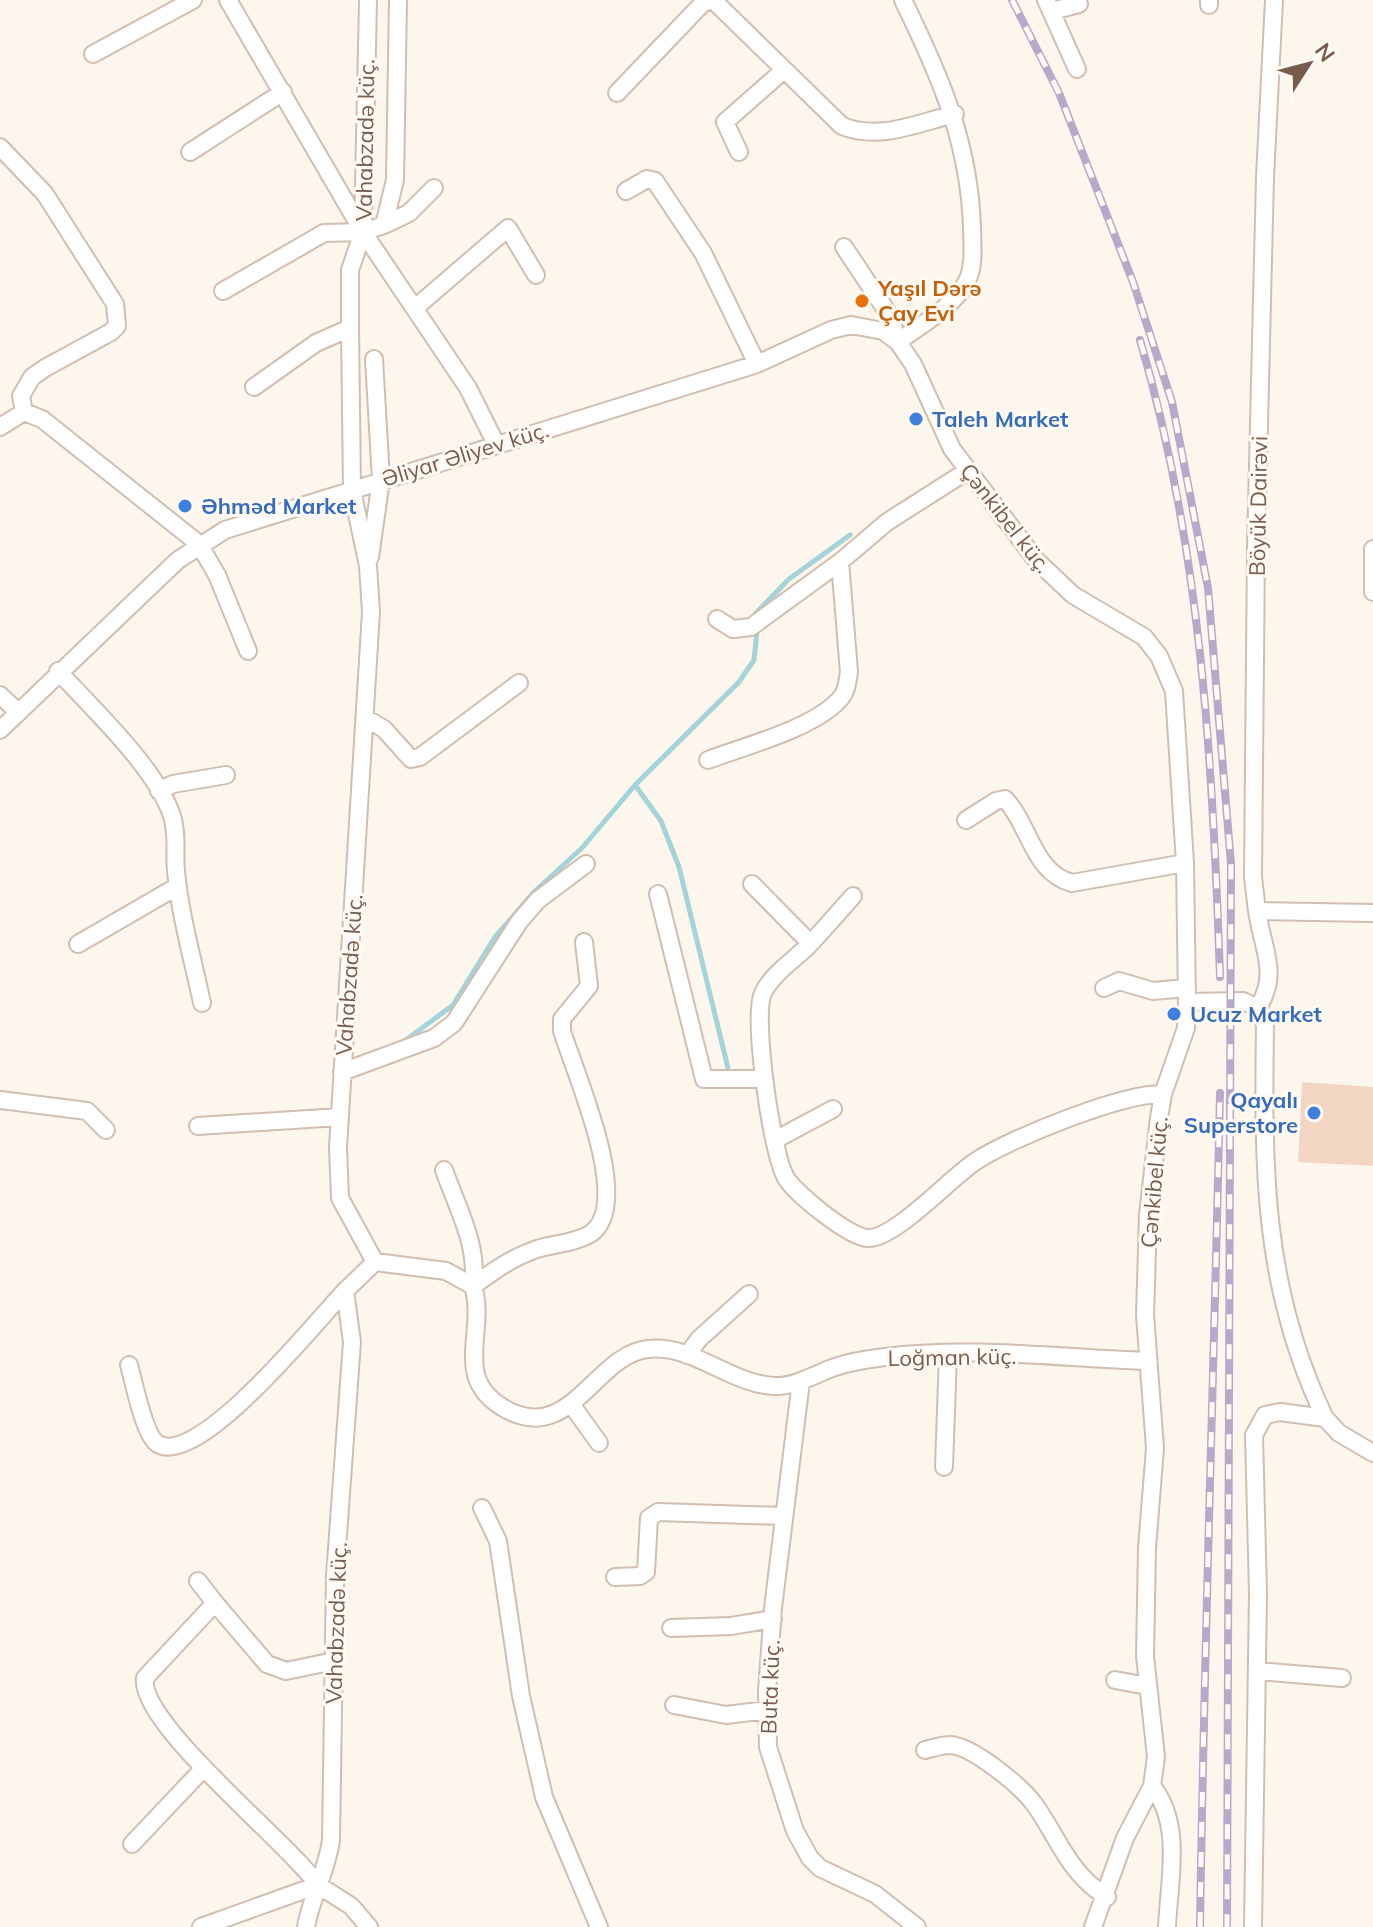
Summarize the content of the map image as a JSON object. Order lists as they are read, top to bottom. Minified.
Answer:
{"streets":{"street":["Vahabzadə küç.","Əliyar Əliyev küç.","Böyük Dairəvi","Çənkibel küç.","Loğman küç.","Buta küç."]},"crossings":[["Vahabzadə küç.","Əliyar Əliyev küç."],["Əliyar Əliyev küç.","Çənkibel küç."],["Çənkibel küç.","Loğman küç."],["Loğman küç.","Buta küç."]],"places":["Yaşıl Dərə Çay Evi","Taleh Market","Əhməd Market","Ucuz Market","Qayalı Superstore"],"north":"top right"}
